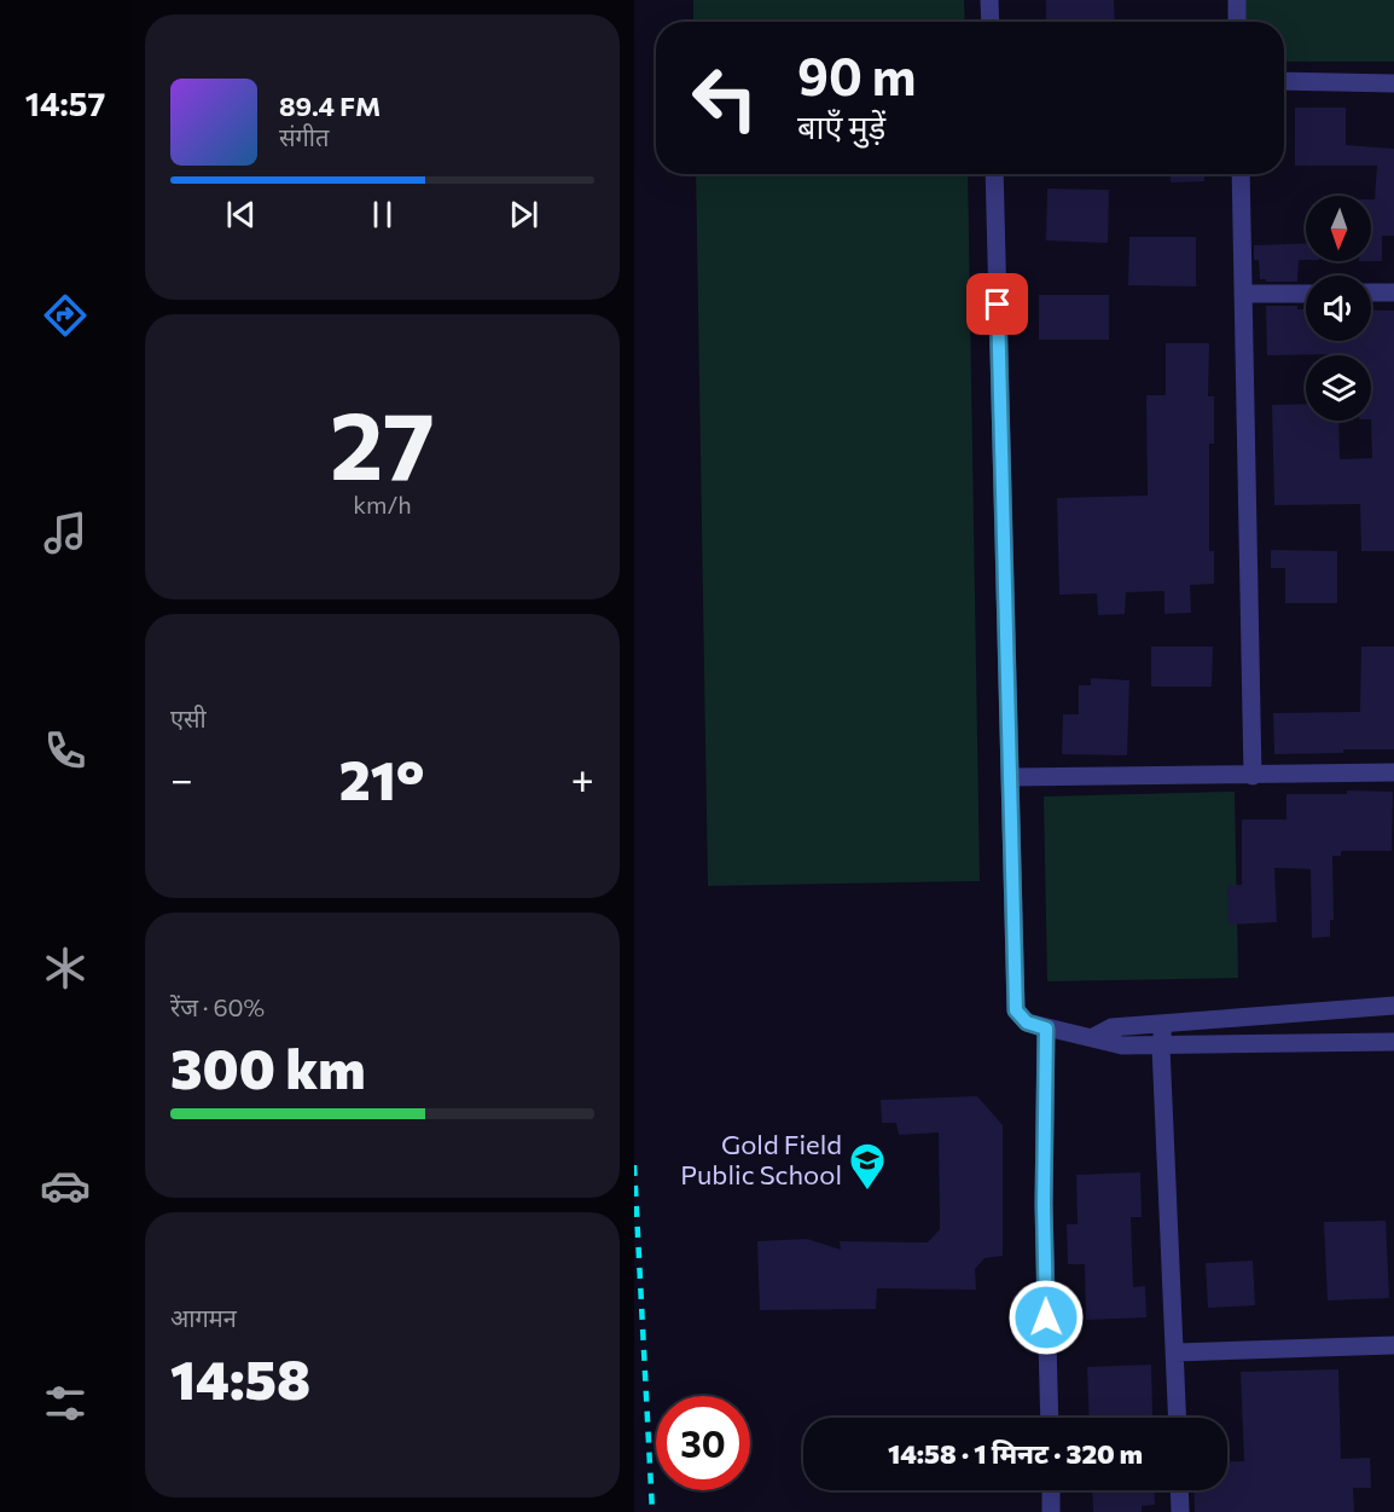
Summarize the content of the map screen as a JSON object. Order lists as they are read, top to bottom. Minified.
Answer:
{"places":{"school or university":["Gold Field Public School"]},"north":"bottom","page":{"tabs":"14:57","turn":["90 m","बाएँ मुड़ें"],"song":["89.4 FM","संगीत"],"tile":[["27","km/h"],"एसी",["रेंज · 60%","300 km"],["आगमन","14:58"]],"heat":["−","21°","+"],"limit":"30","trip":"14:58 · 1 मिनट · 320 m"}}
